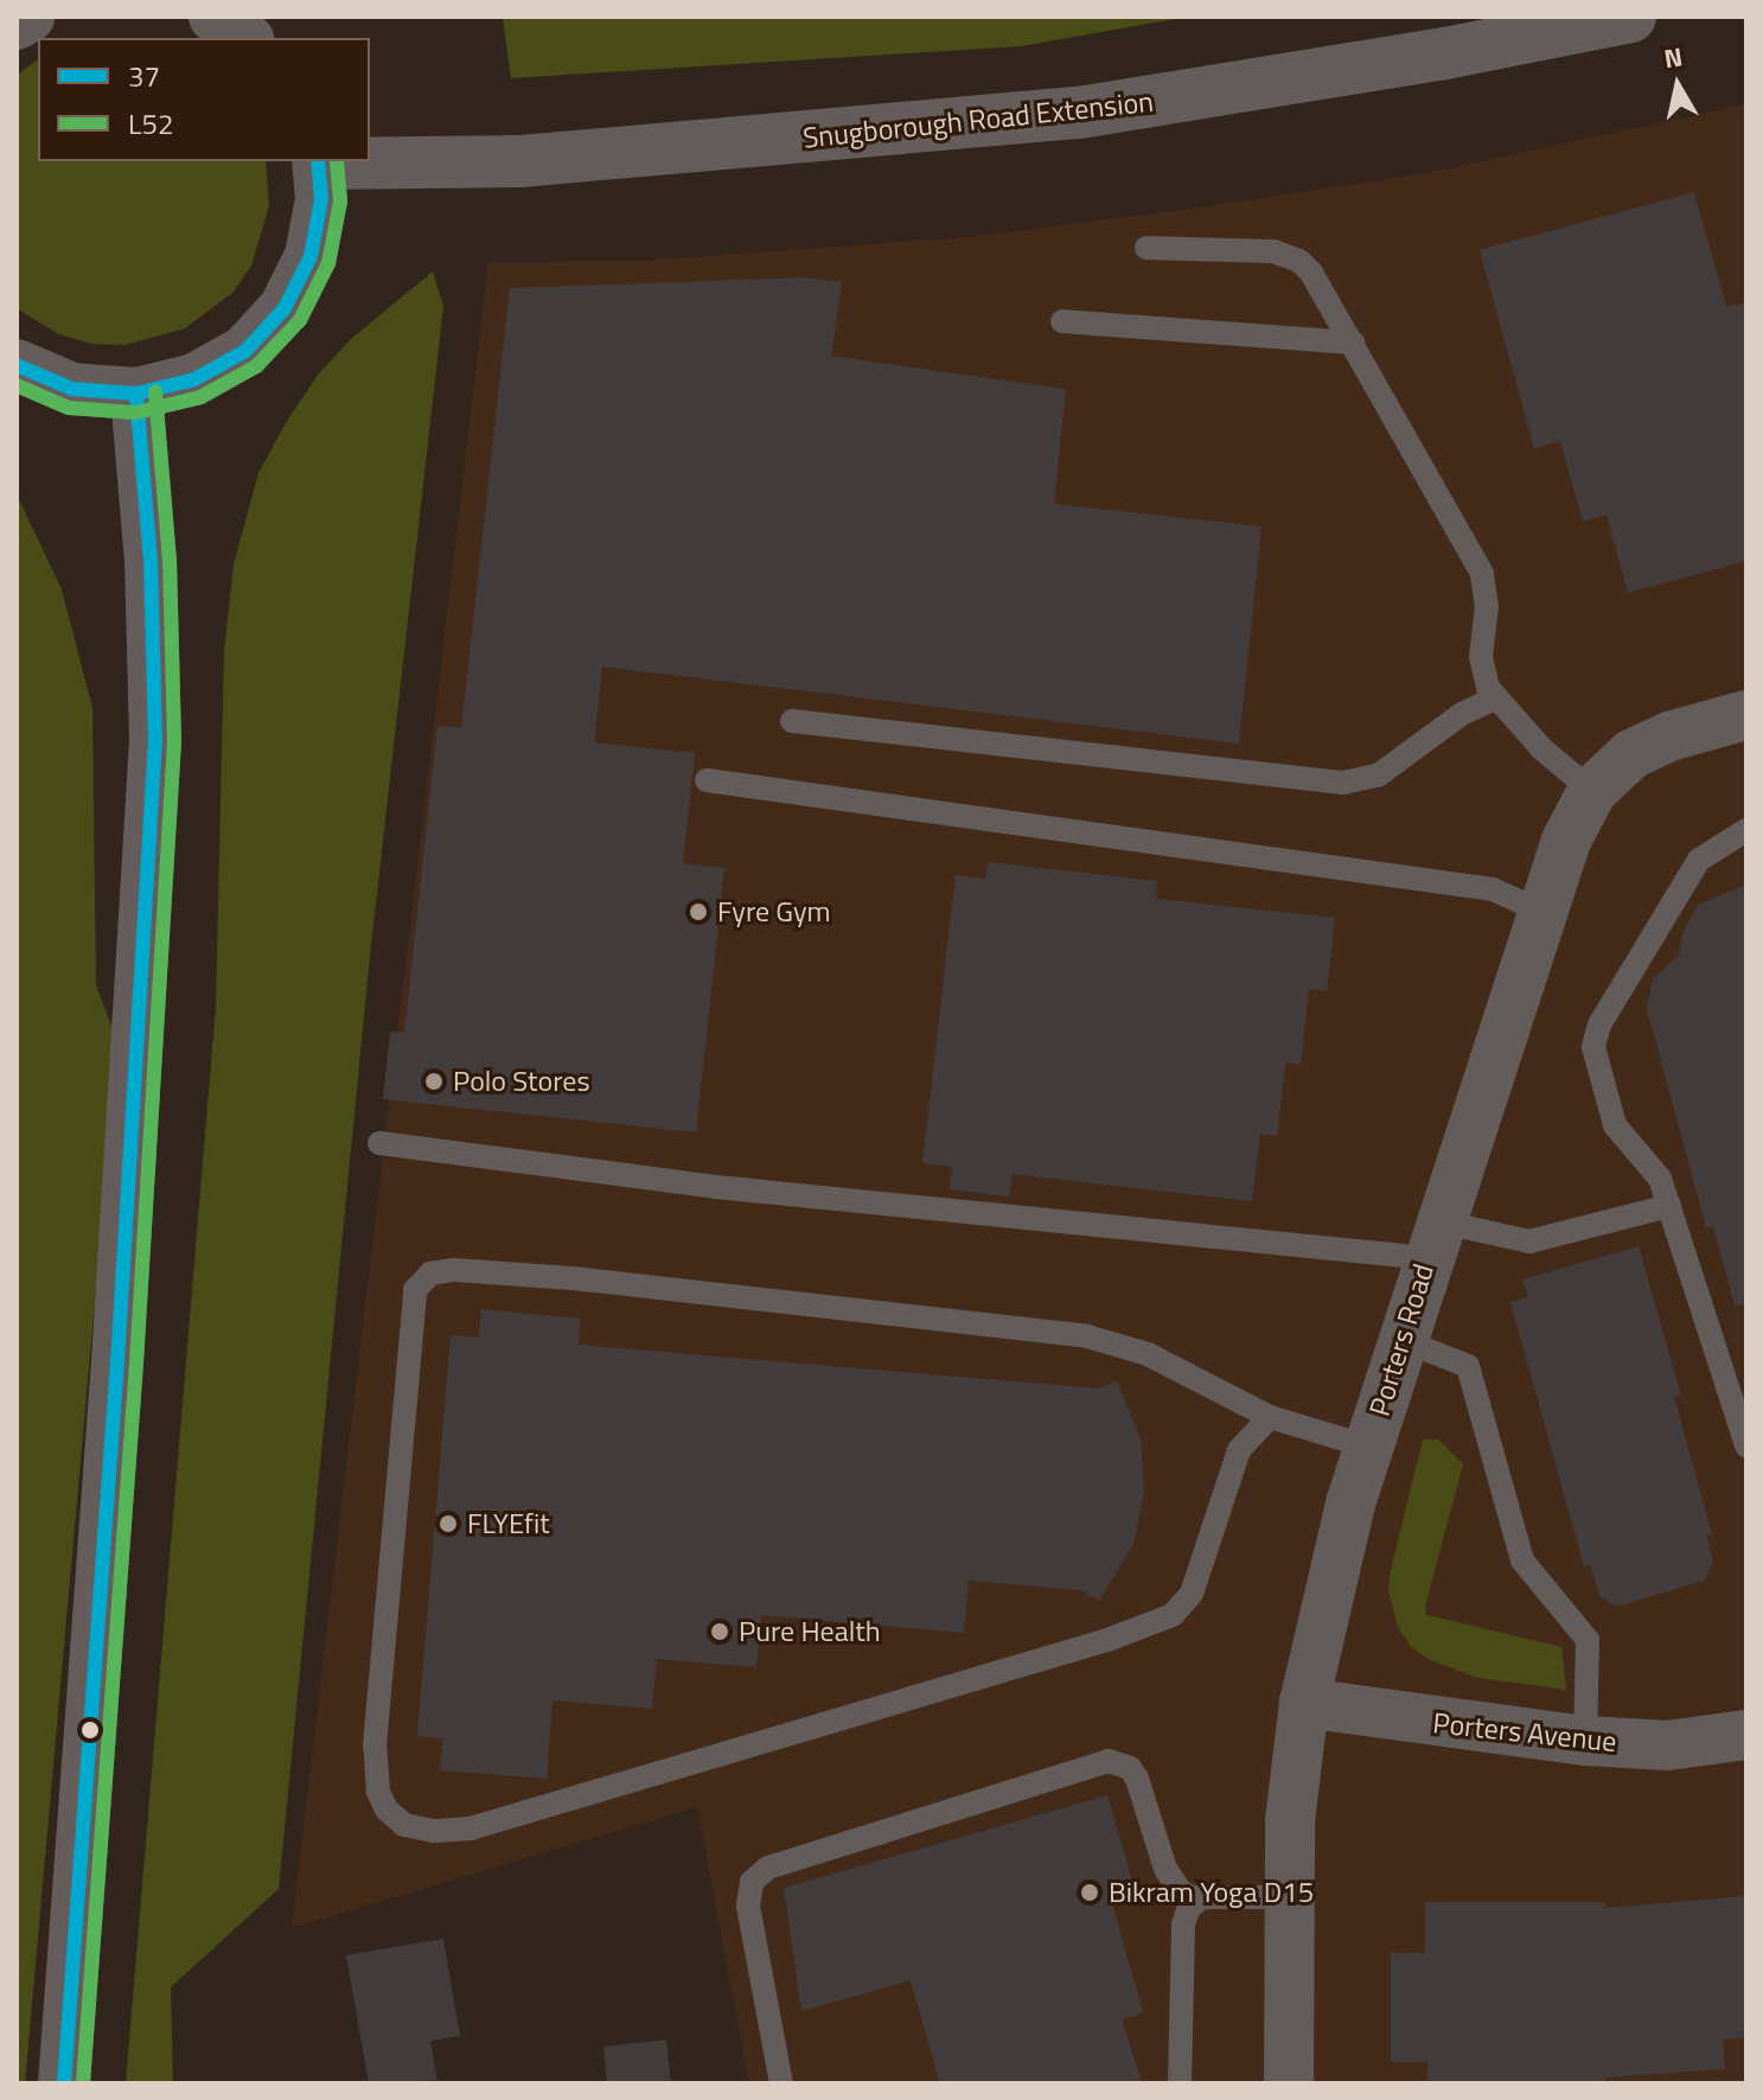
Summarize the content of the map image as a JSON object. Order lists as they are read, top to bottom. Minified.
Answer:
{"streets":{"main road":["Snugborough Road Extension"],"street":["Porters Road","Porters Avenue"]},"crossings":[["Porters Road","Porters Avenue"]],"places":["Fyre Gym","Polo Stores","FLYEfit","Pure Health","Bikram Yoga D15"],"lines":["transit line 37","transit line L52"],"legend":["37","L52"],"north":"top"}
